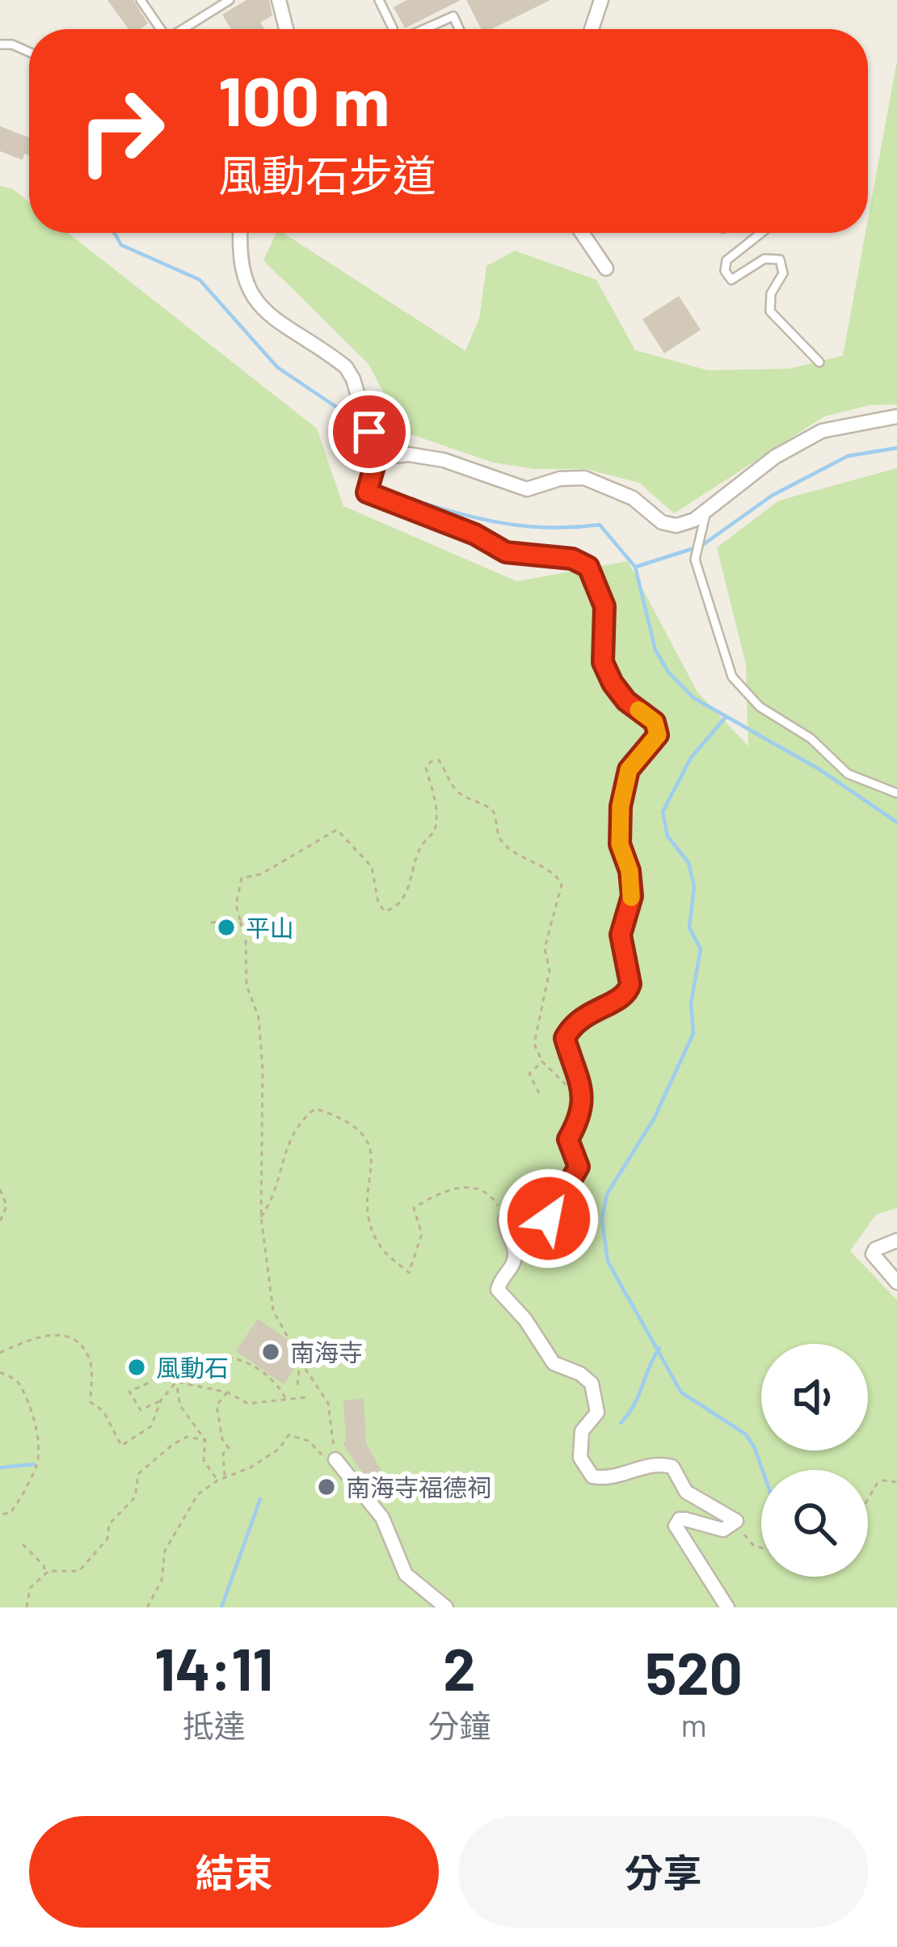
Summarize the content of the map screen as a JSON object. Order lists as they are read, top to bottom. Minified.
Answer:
{"places":["平山","南海寺","風動石","南海寺福德祠"],"page":{"turn":["100 m","風動石步道"],"eta":["14:11","抵達","2","分鐘","520","m"],"buttons":["結束","分享"]}}
